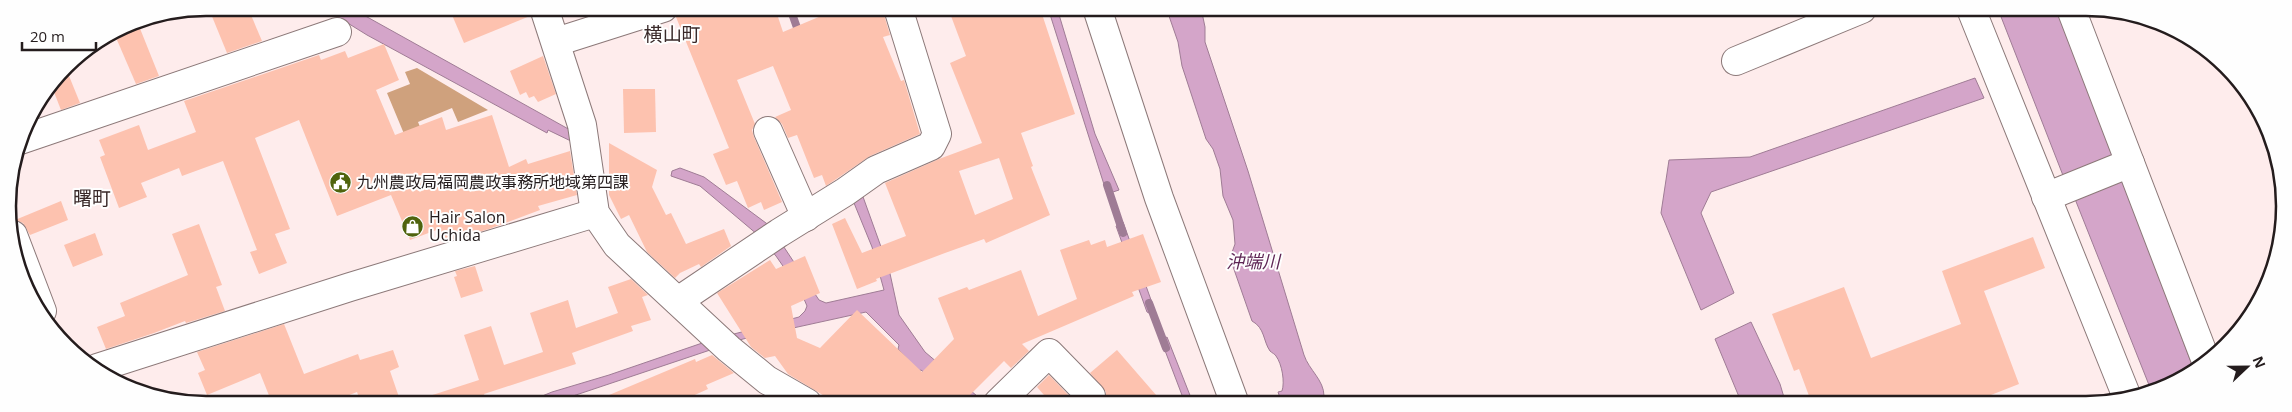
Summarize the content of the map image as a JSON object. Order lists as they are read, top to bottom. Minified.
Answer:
{"districts":["横山町","曙町"],"water":["沖端川"],"places":{"public building":["九州農政局福岡農政事務所地域第四課"],"shop":["Hair Salon Uchida"]},"scale_bar":"20 m","north":"right"}
